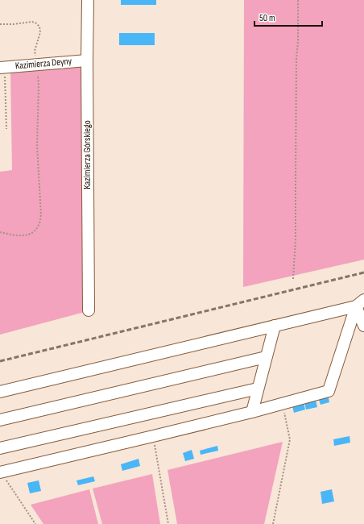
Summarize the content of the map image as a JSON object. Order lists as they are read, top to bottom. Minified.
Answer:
{"streets":{"street":["Kazimierza Deyny","Kazimierza Górskiego"]},"crossings":[["Kazimierza Deyny","Kazimierza Górskiego"]],"scale_bar":"50 m"}
